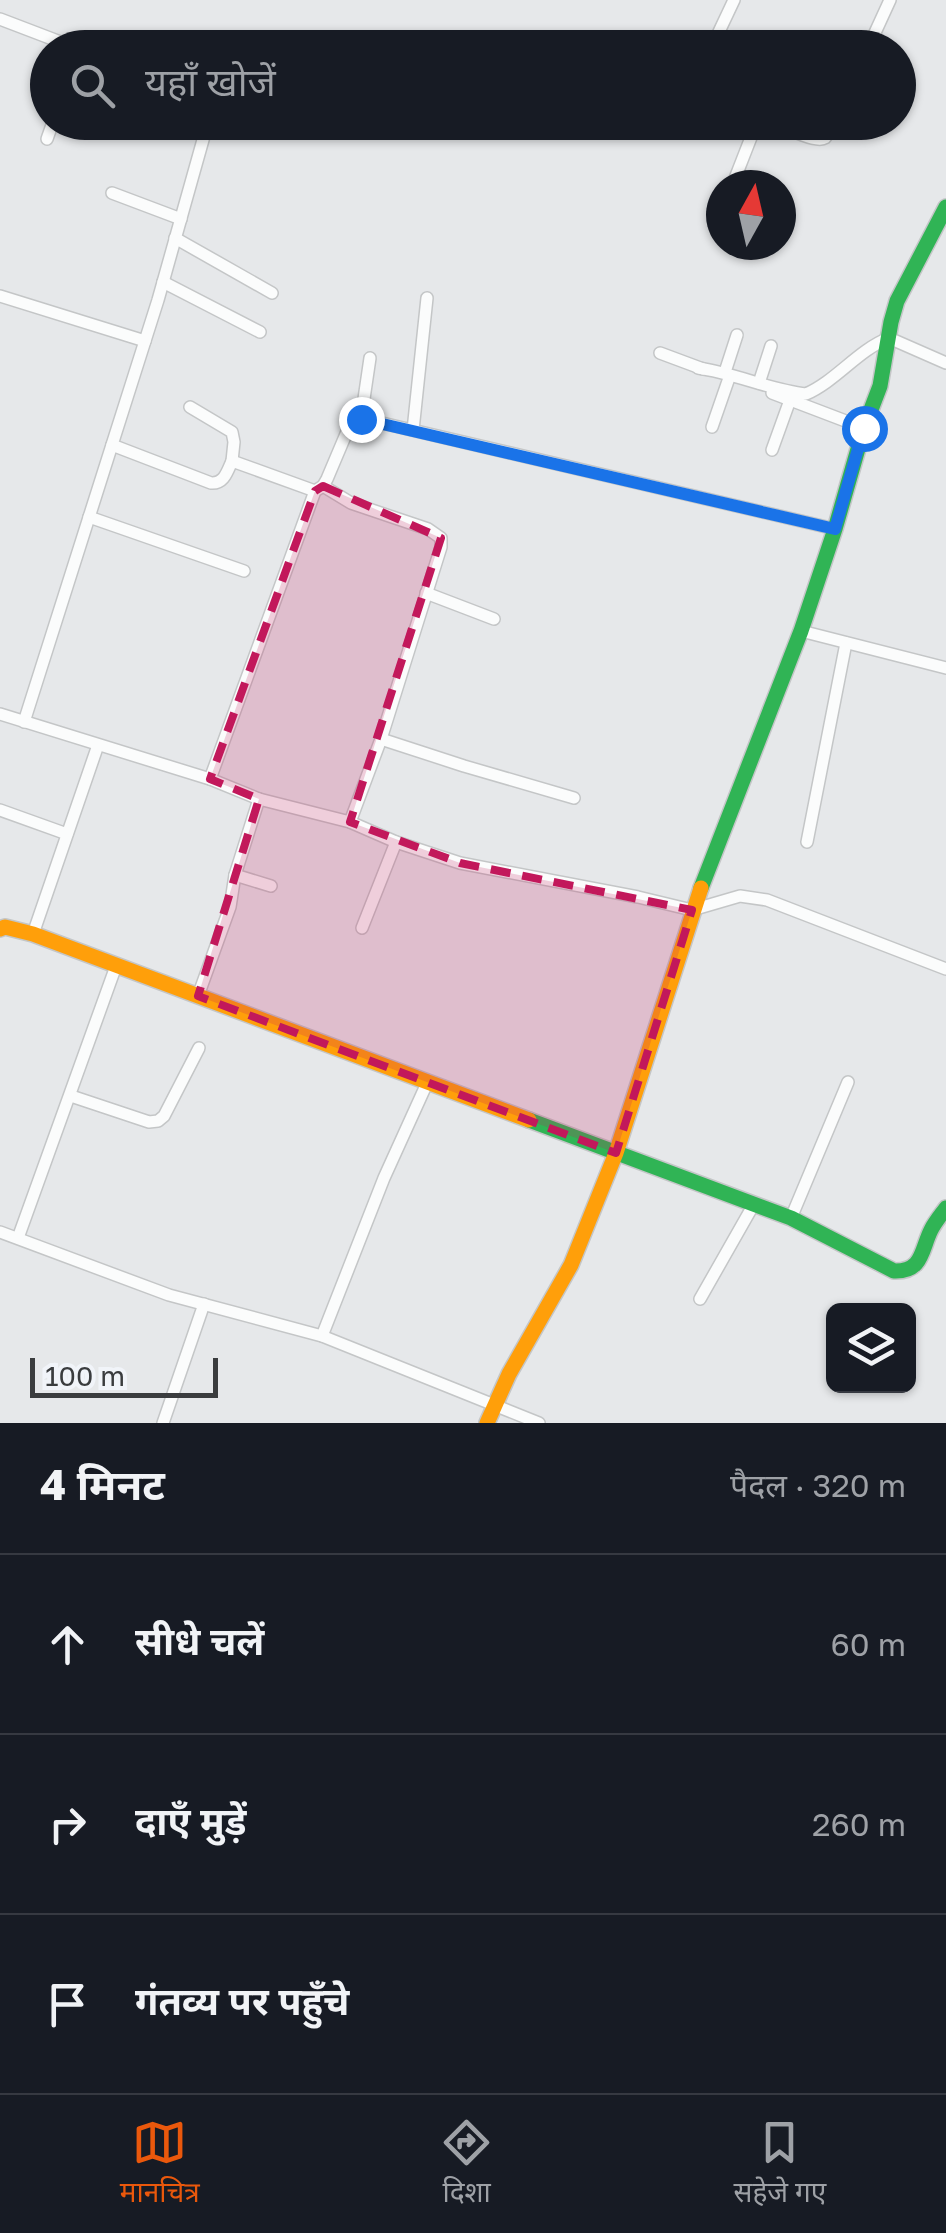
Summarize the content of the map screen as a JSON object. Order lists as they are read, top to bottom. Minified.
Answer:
{"scale_bar":"100 m","north":"top","page":{"search":"यहाँ खोजें","scale":"100 m","heading":["4 मिनट","पैदल · 320 m"],"list":[["सीधे चलें","60 m"],["दाएँ मुड़ें","260 m"],"गंतव्य पर पहुँचे"],"nav":["मानचित्र","दिशा","सहेजे गए"]}}
